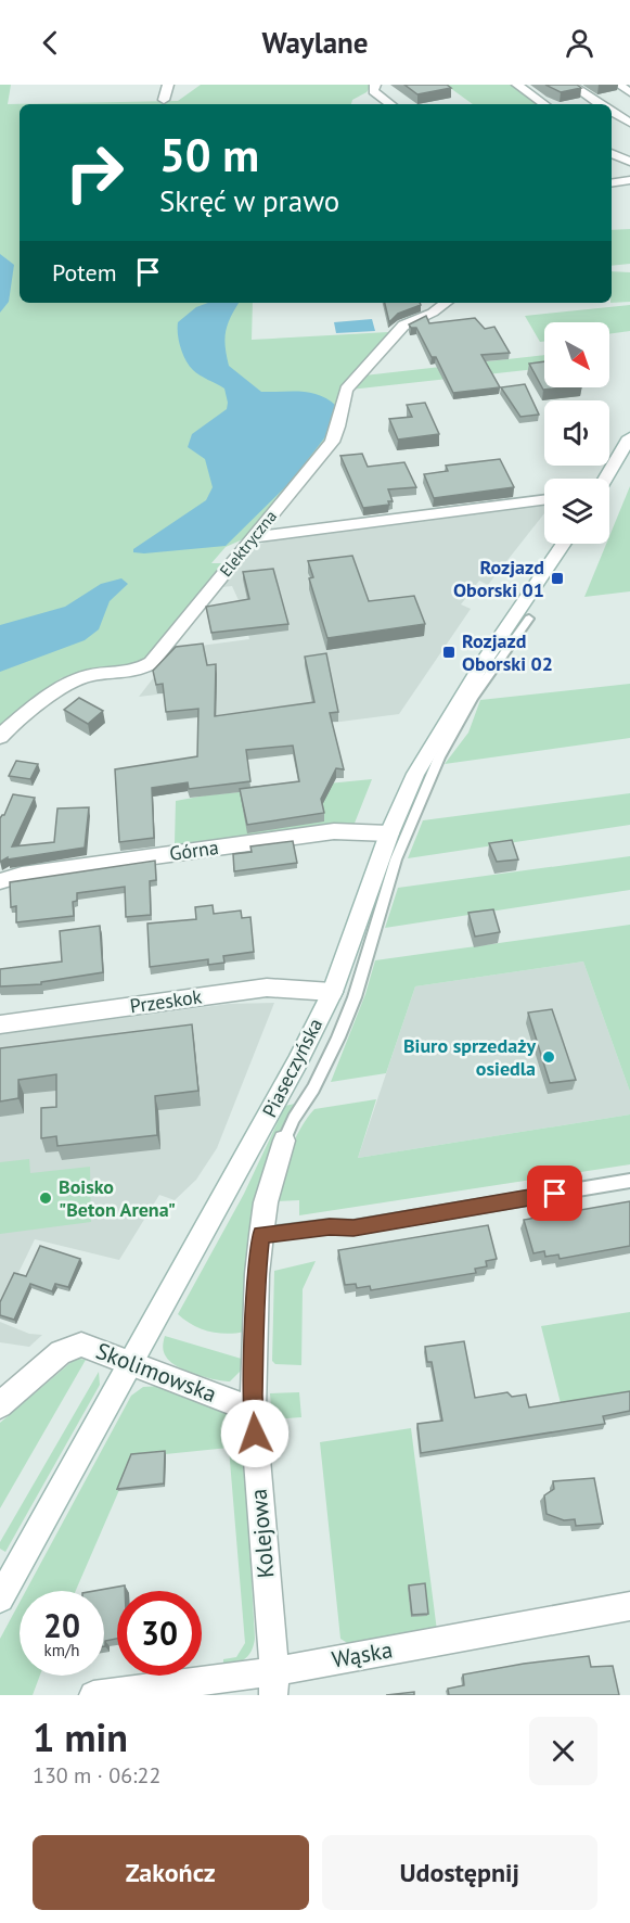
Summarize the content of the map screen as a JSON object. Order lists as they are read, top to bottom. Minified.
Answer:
{"streets":{"street":["Elektryczna","Górna","Przeskok","Piaseczyńska","Skolimowska","Kolejowa","Wąska"]},"crossings":[["Górna","Piaseczyńska"],["Przeskok","Piaseczyńska"],["Piaseczyńska","Skolimowska"],["Skolimowska","Kolejowa"],["Kolejowa","Wąska"]],"places":{"transit":["Rozjazd Oborski 01","Rozjazd Oborski 02"],"other":["Biuro sprzedaży osiedla","Boisko \"Beton Arena\""]},"north":"bottom right","page":{"header":"Waylane","turn":["50 m","Skręć w prawo"],"then":"Potem","speed":"20 km/h","limit":"30","heading":["1 min","130 m · 06:22"],"buttons":["Zakończ","Udostępnij"]}}
